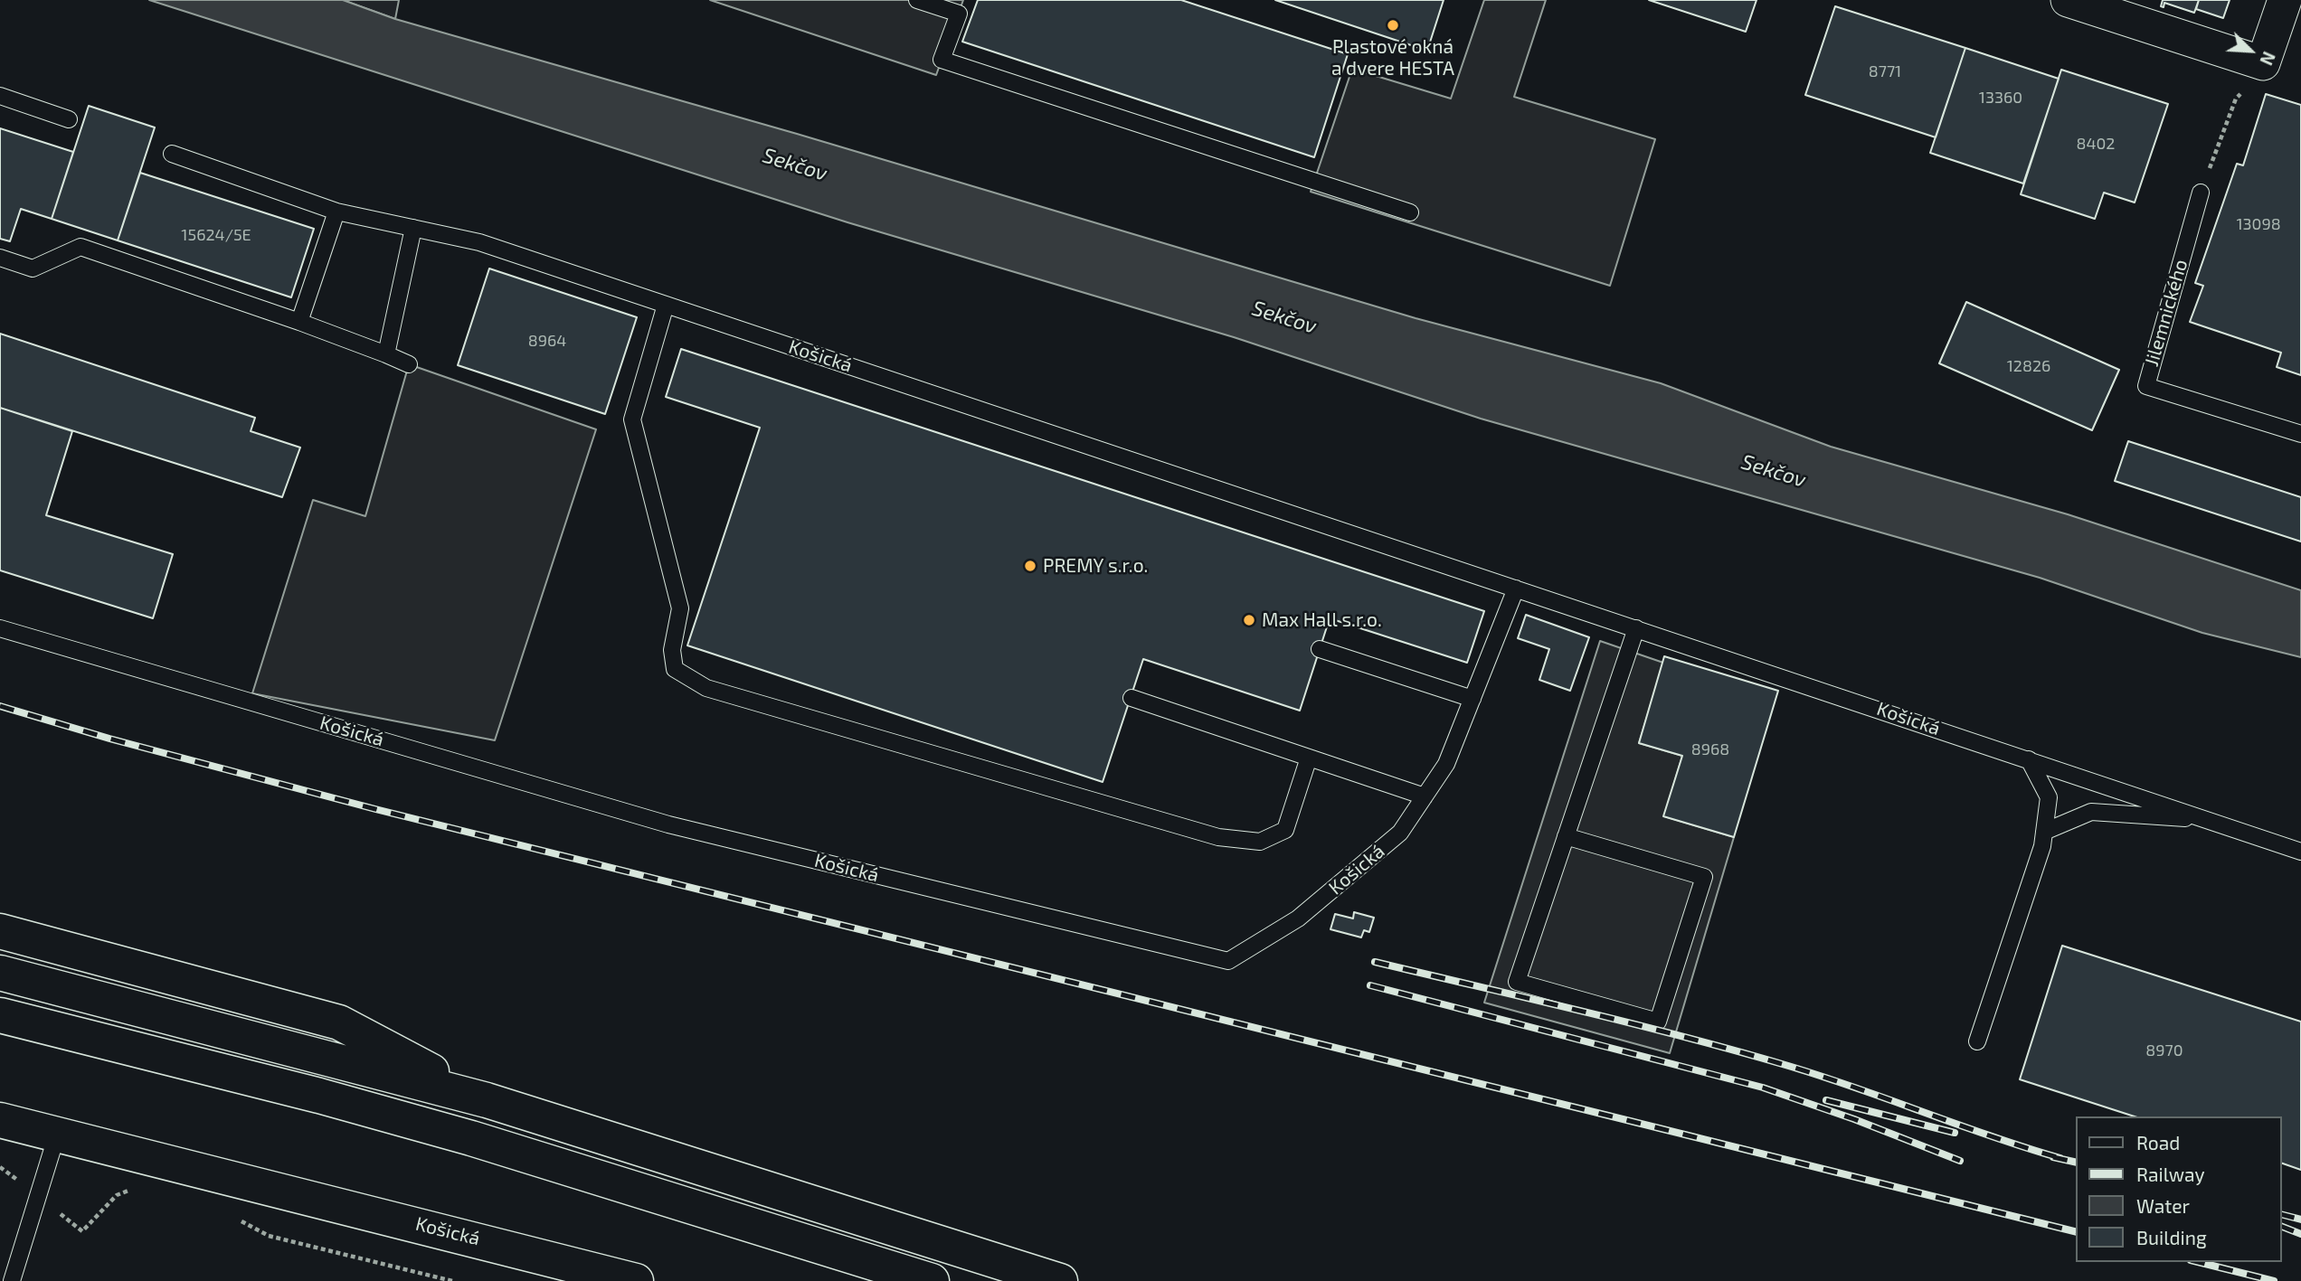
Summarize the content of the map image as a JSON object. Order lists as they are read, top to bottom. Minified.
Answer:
{"streets":{"main road":["Košická"],"lane":["Jilemnického"]},"water":["Sekčov"],"places":["Plastové okná a dvere HESTA","PREMY s.r.o.","Max Hall s.r.o."],"house_numbers":["8771","13360","8402","13098","15624/5E","8964","12826","8968","8970"],"legend":["Road","Railway","Water","Building"],"north":"bottom right"}
